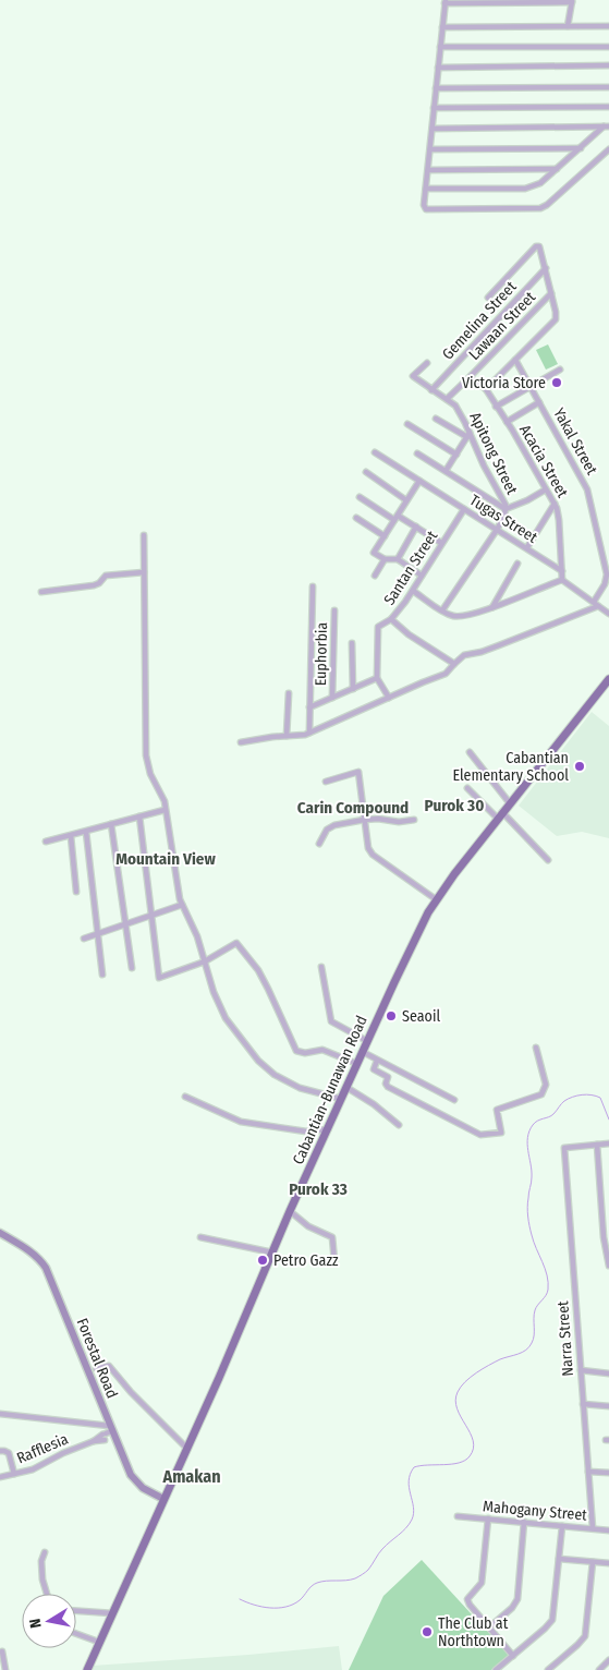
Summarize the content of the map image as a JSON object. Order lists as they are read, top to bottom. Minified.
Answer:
{"streets":{"main road":["Cabantian-Bunawan Road"],"street":["Gemelina Street","Lawaan Street","Yakal Street","Apitong Street","Acacia Street","Tugas Street","Santan Street","Euphorbia","Narra Street","Forestal Road","Rafflesia","Mahogany Street"]},"crossings":[["Gemelina Street","Apitong Street"],["Lawaan Street","Apitong Street"],["Lawaan Street","Acacia Street"],["Apitong Street","Tugas Street"],["Acacia Street","Tugas Street"],["Tugas Street","Santan Street"],["Cabantian-Bunawan Road","Forestal Road"],["Narra Street","Mahogany Street"],["Forestal Road","Rafflesia"]],"districts":["Purok 30","Carin Compound","Mountain View","Purok 33","Amakan"],"places":["Victoria Store","Cabantian Elementary School","Seaoil","Petro Gazz","The Club at Northtown"],"north":"left"}
